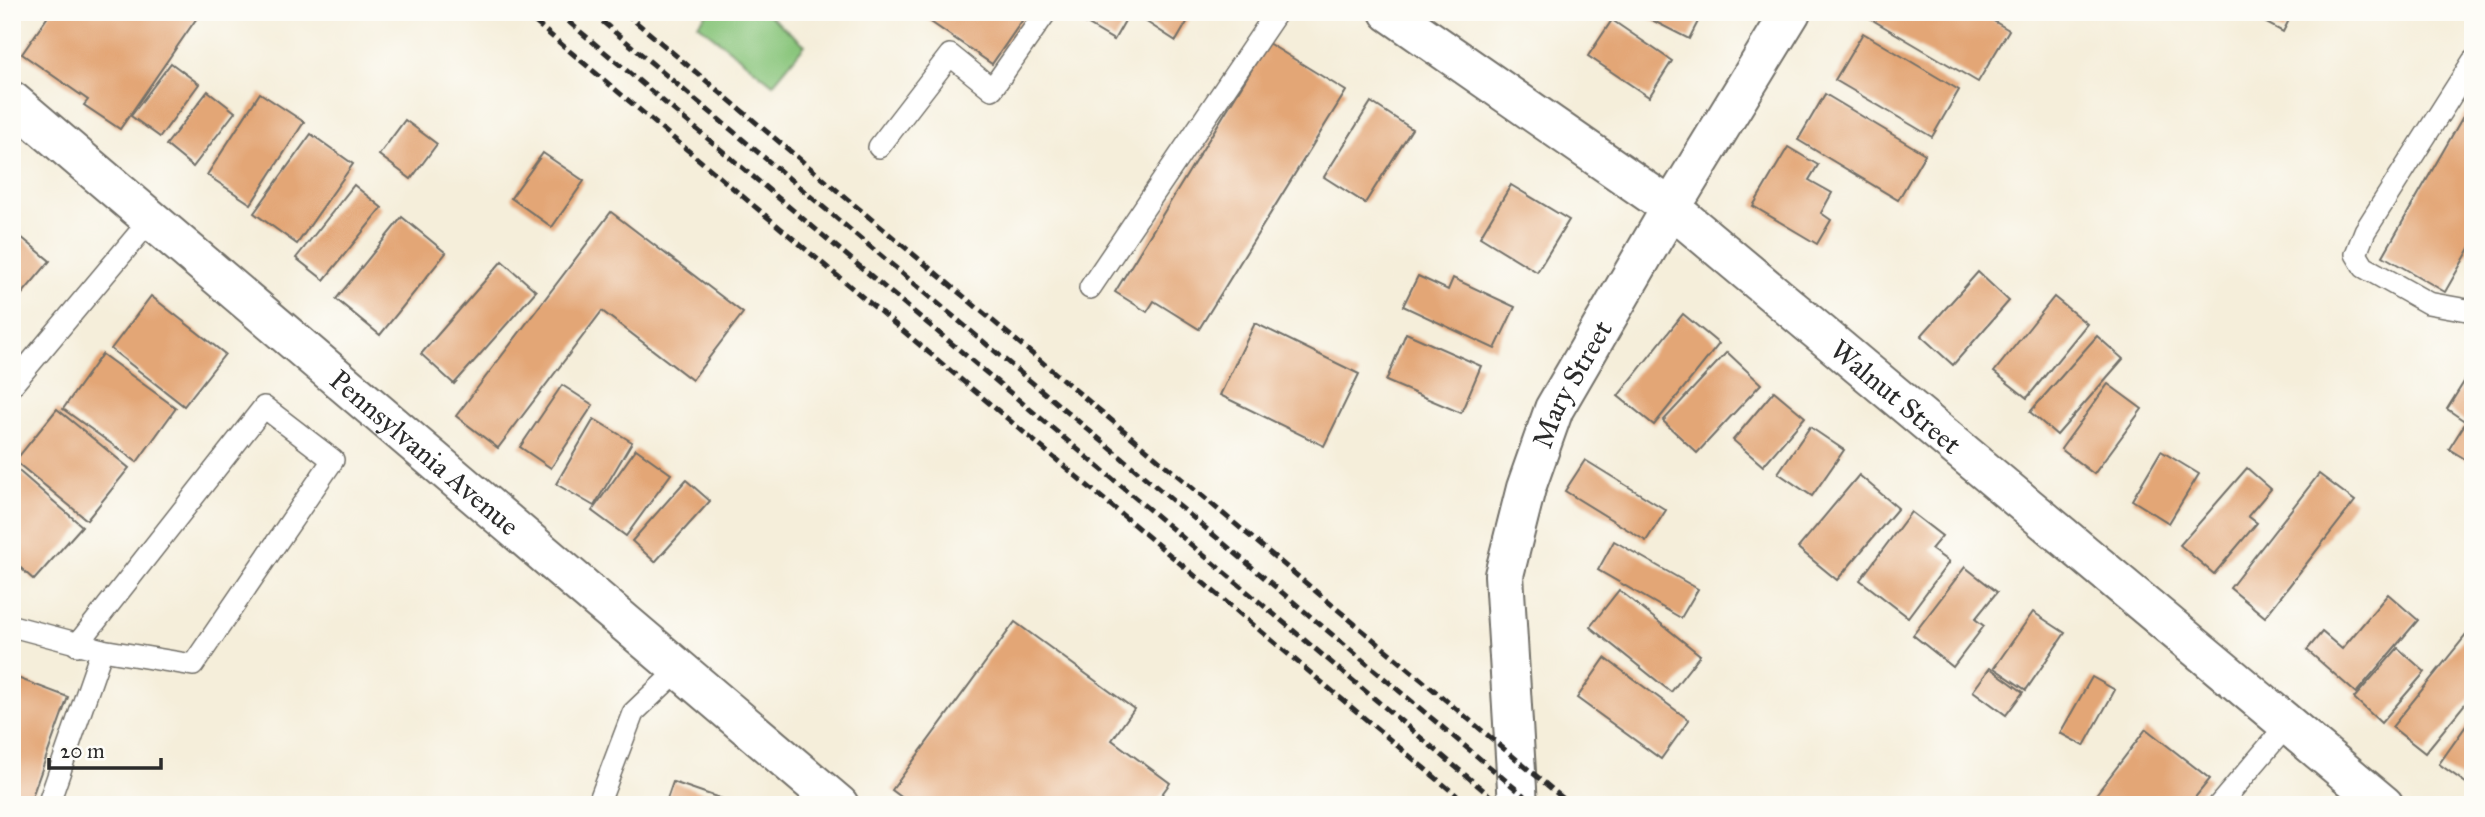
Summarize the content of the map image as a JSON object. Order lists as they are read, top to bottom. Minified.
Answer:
{"streets":{"street":["Mary Street","Walnut Street","Pennsylvania Avenue"]},"crossings":[["Mary Street","Walnut Street"]],"scale_bar":"20 m"}
